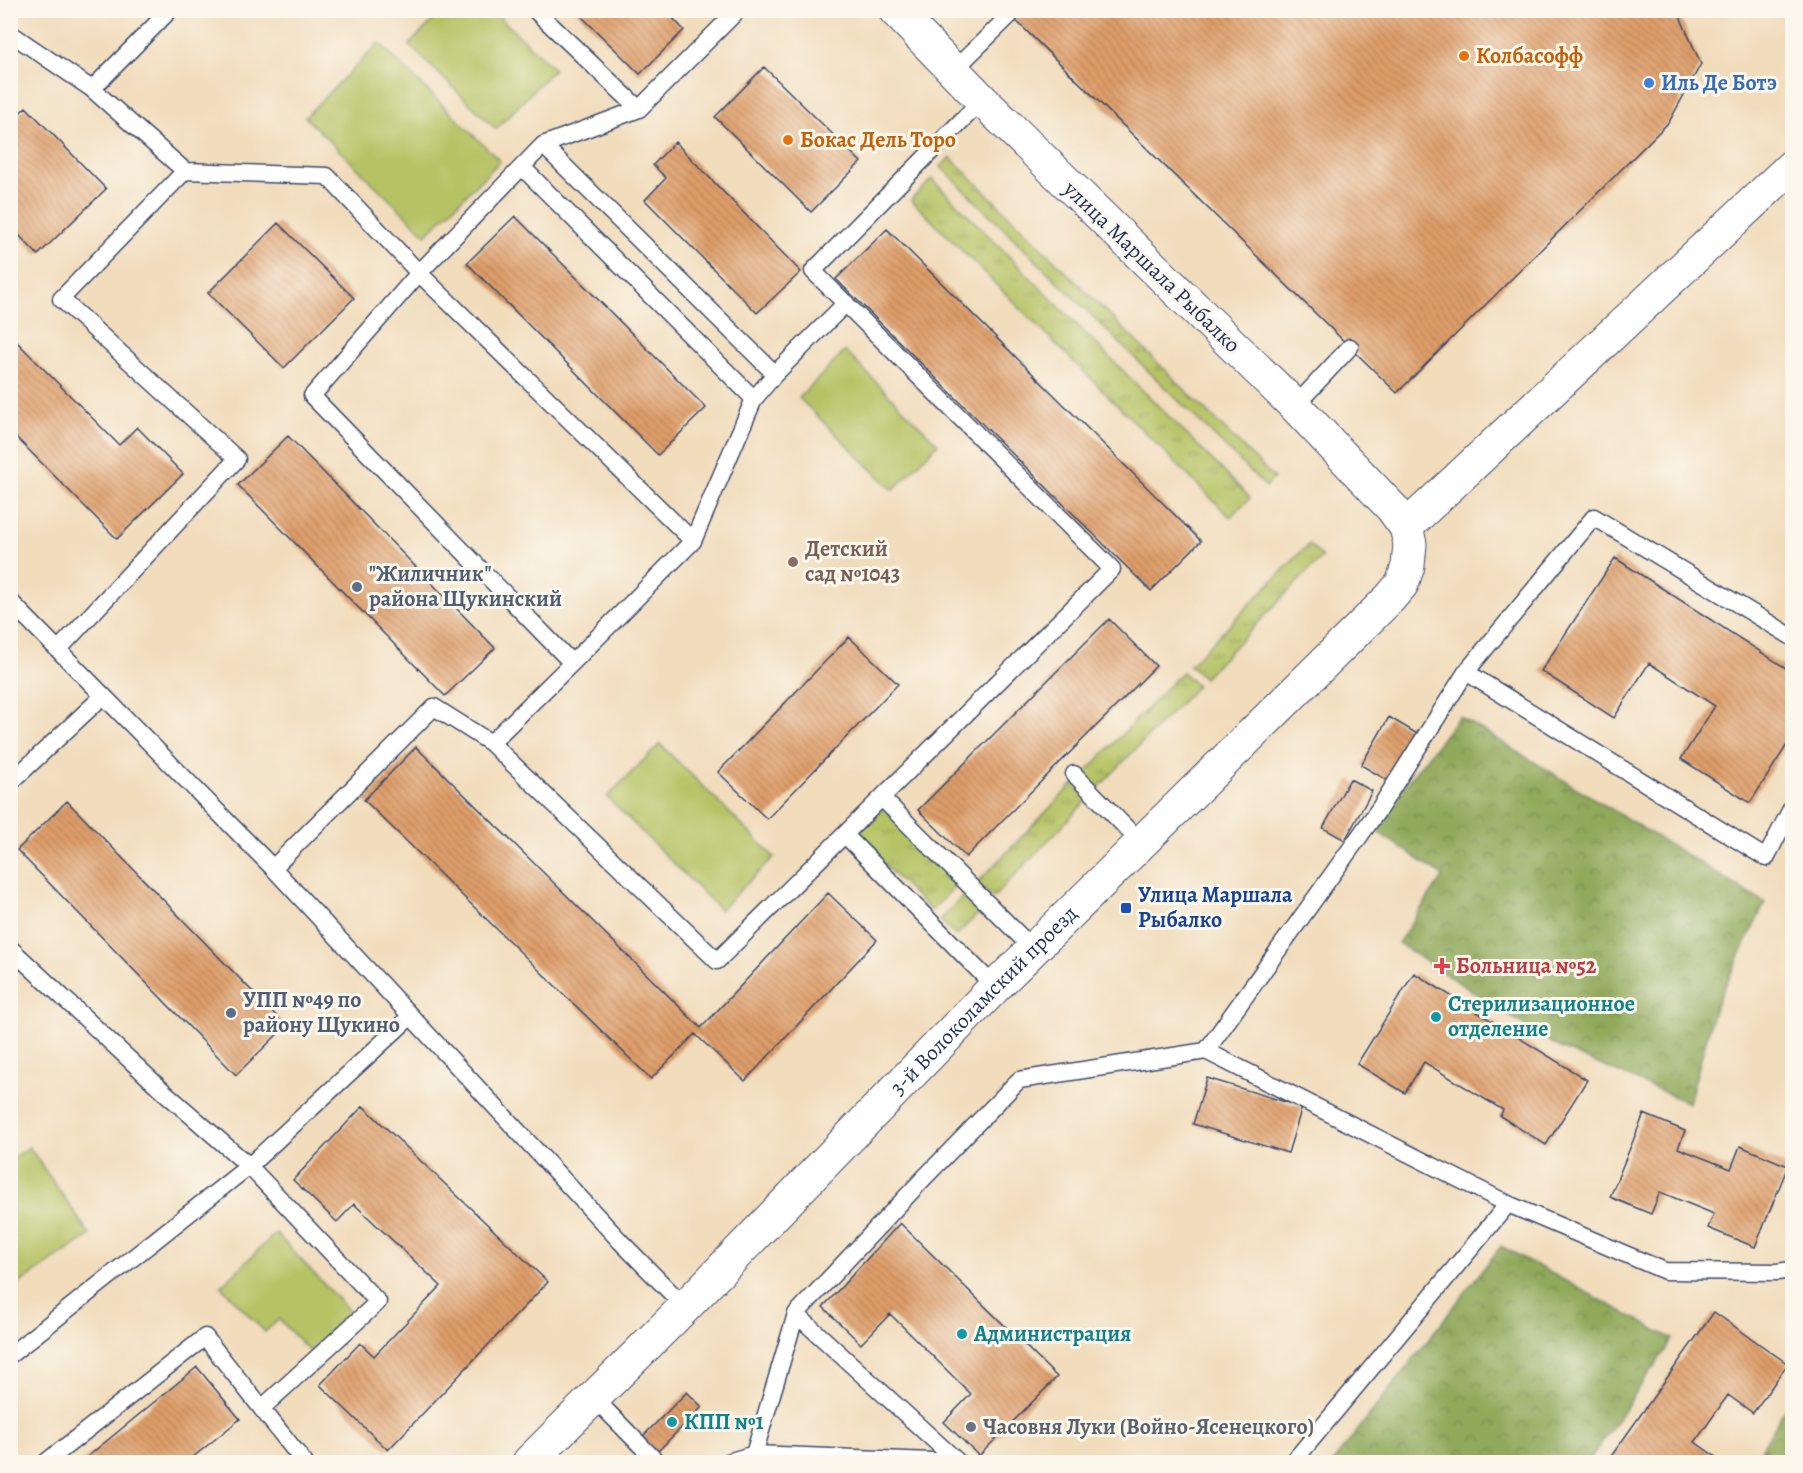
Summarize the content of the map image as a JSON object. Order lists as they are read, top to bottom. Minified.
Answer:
{"streets":{"street":["улица Маршала Рыбалко","3-й Волоколамский проезд"]},"crossings":[["улица Маршала Рыбалко","3-й Волоколамский проезд"]],"places":{"other":["Колбасофф","Иль Де Ботэ","Бокас Дель Торо","Детский сад №1043","\"Жиличник\" района Щукинский","УПП №49 по району Щукино","Стерилизационное отделение","Администрация","КПП №1","Часовня Луки (Войно-Ясенецкого)"],"transit":["Улица Маршала Рыбалко"],"health":["Больница №52"]}}
